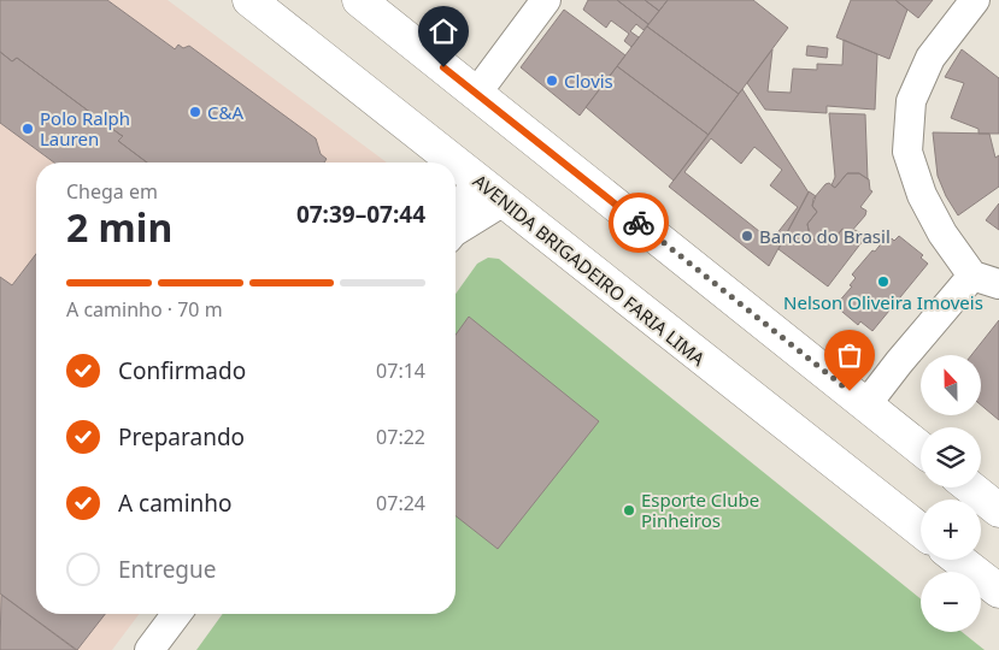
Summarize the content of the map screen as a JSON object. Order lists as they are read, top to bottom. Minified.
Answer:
{"streets":{"highway":["AVENIDA BRIGADEIRO FARIA LIMA"]},"places":["Clovis","C&A","Polo Ralph Lauren","Banco do Brasil","Nelson Oliveira Imoveis","Esporte Clube Pinheiros"],"north":"top","page":{"heading":["2 min","Chega em","07:39–07:44"],"bar":"A caminho · 70 m","list":[["Confirmado","07:14"],["Preparando","07:22"],["A caminho","07:24"],"Entregue"],"map_buttons":["+","−"]}}
